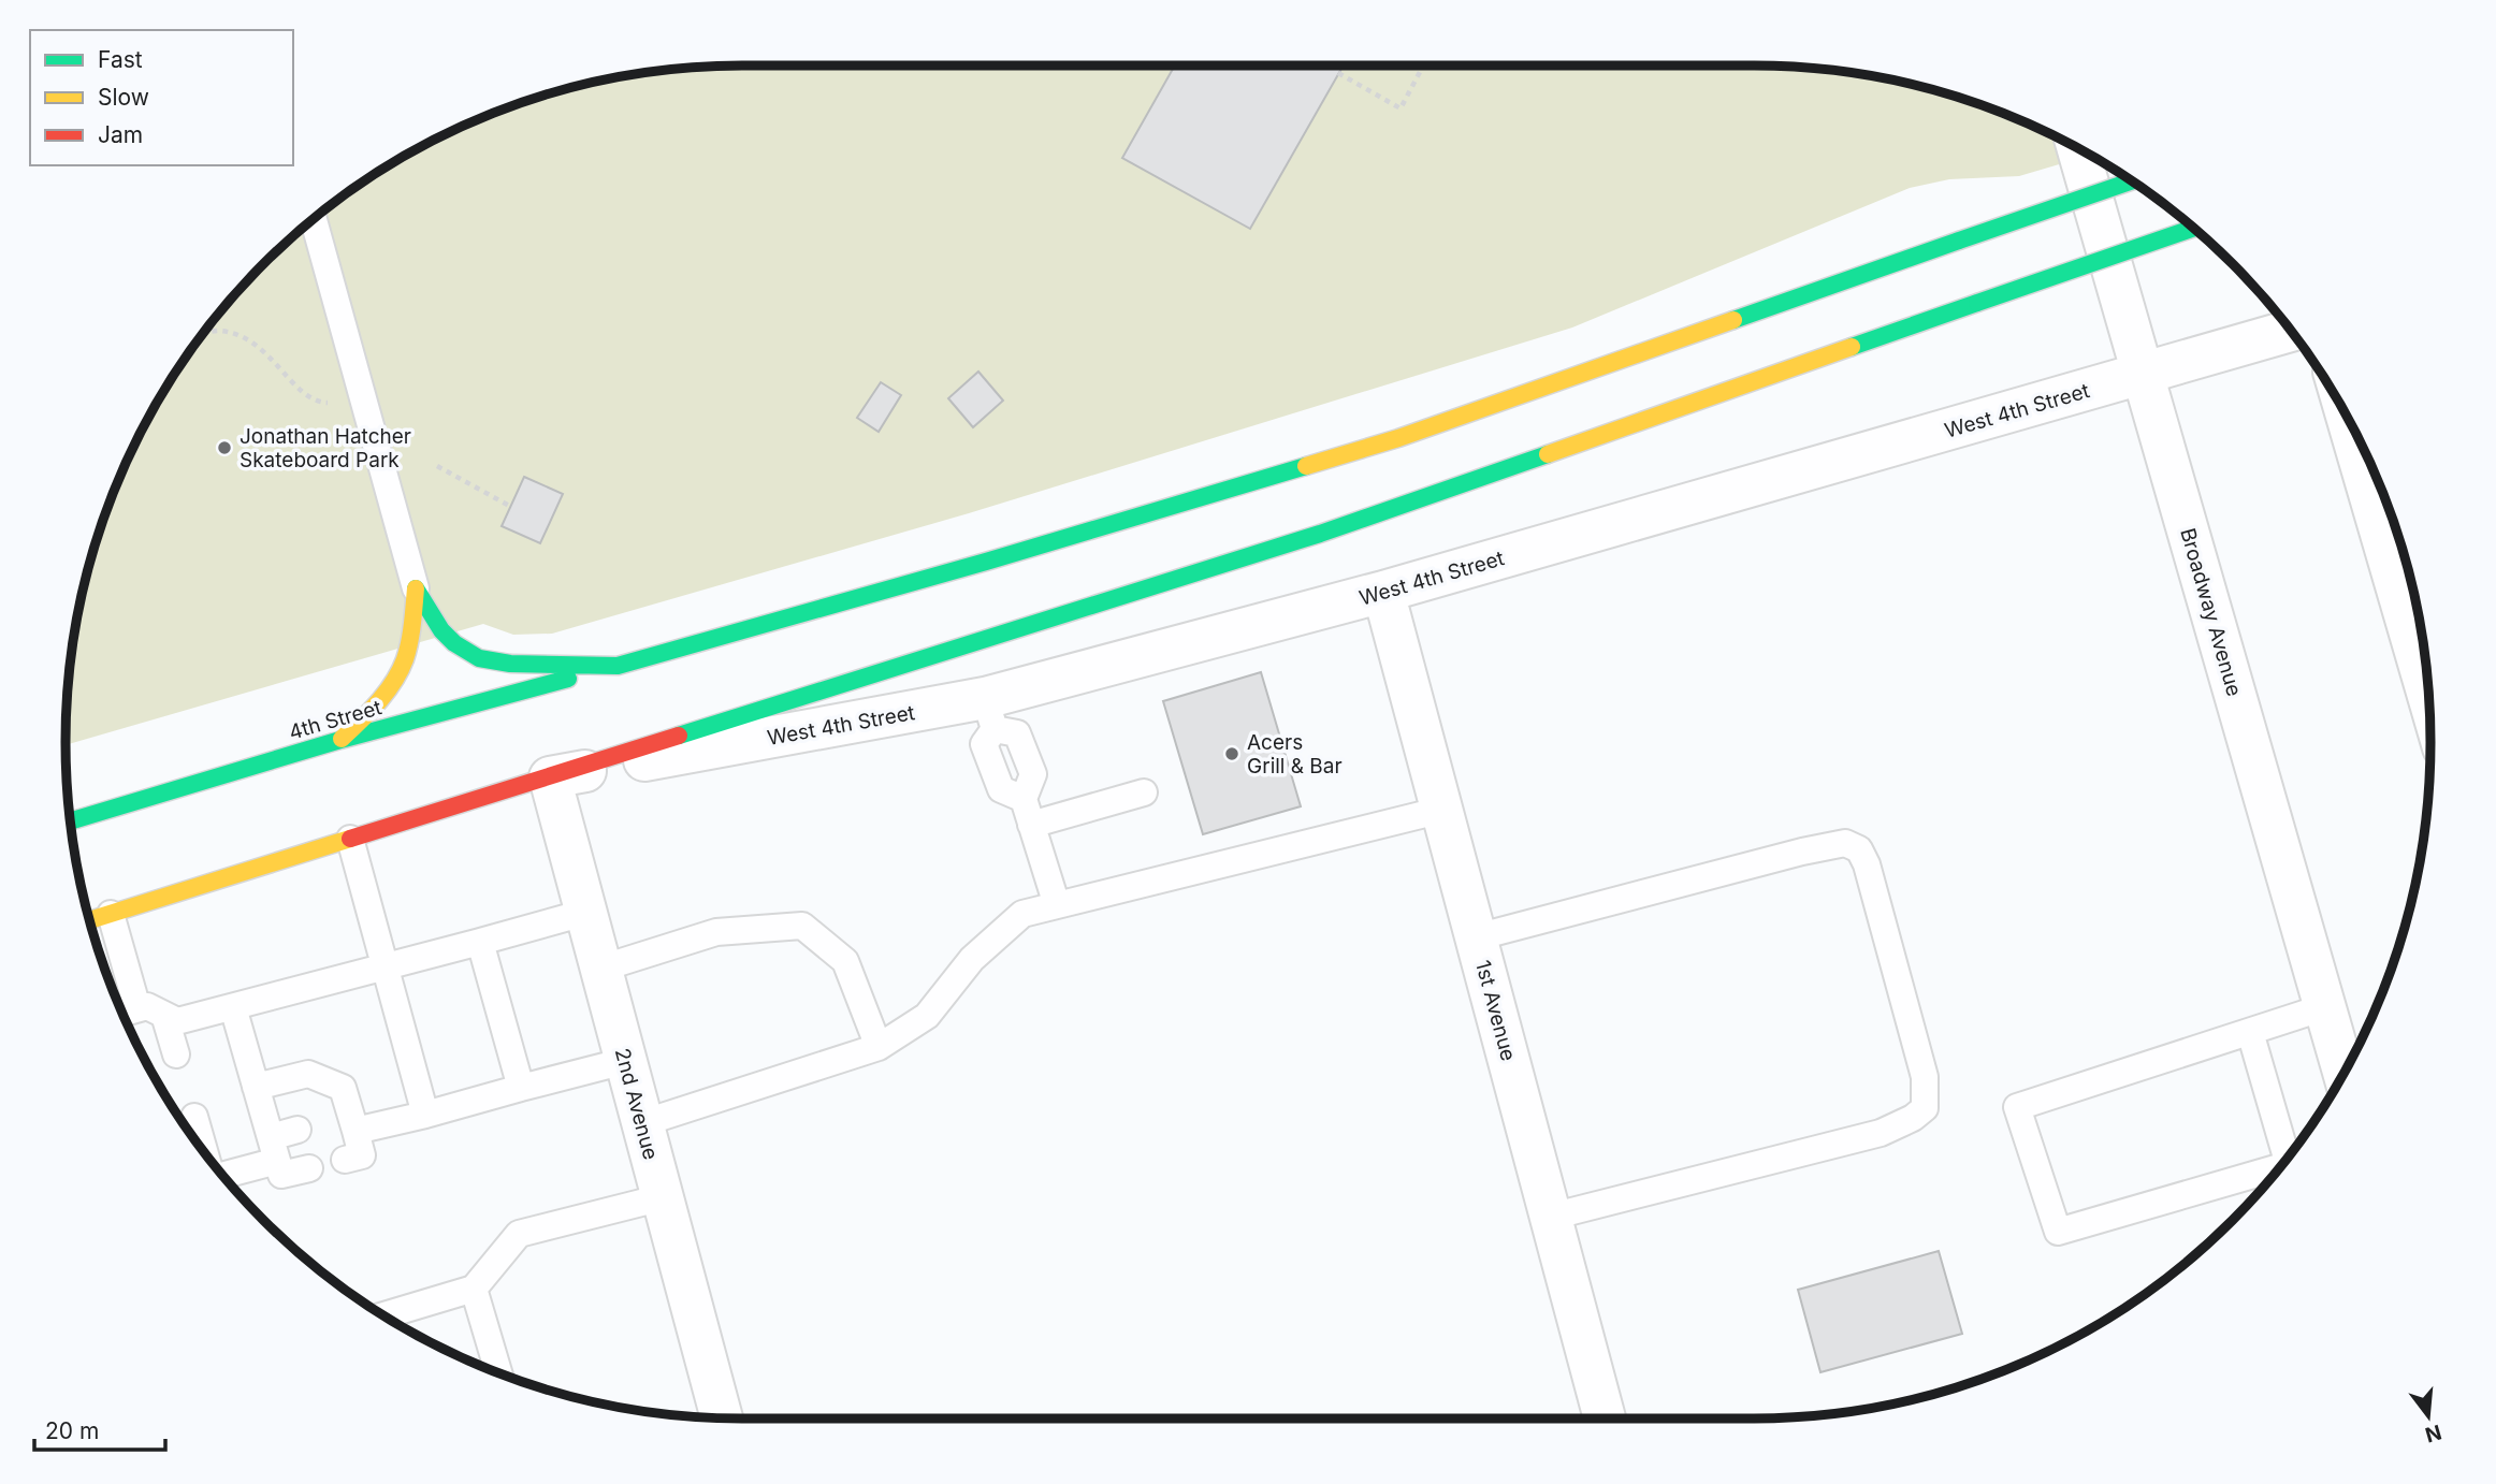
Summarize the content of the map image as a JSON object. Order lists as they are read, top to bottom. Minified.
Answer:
{"streets":{"highway":["4th Street"],"street":["West 4th Street","Broadway Avenue","1st Avenue","2nd Avenue"]},"crossings":[["West 4th Street","Broadway Avenue"],["West 4th Street","1st Avenue"],["West 4th Street","2nd Avenue"]],"places":["Jonathan Hatcher Skateboard Park","Acers Grill & Bar"],"legend":["Fast","Slow","Jam"],"scale_bar":"20 m","north":"bottom"}
